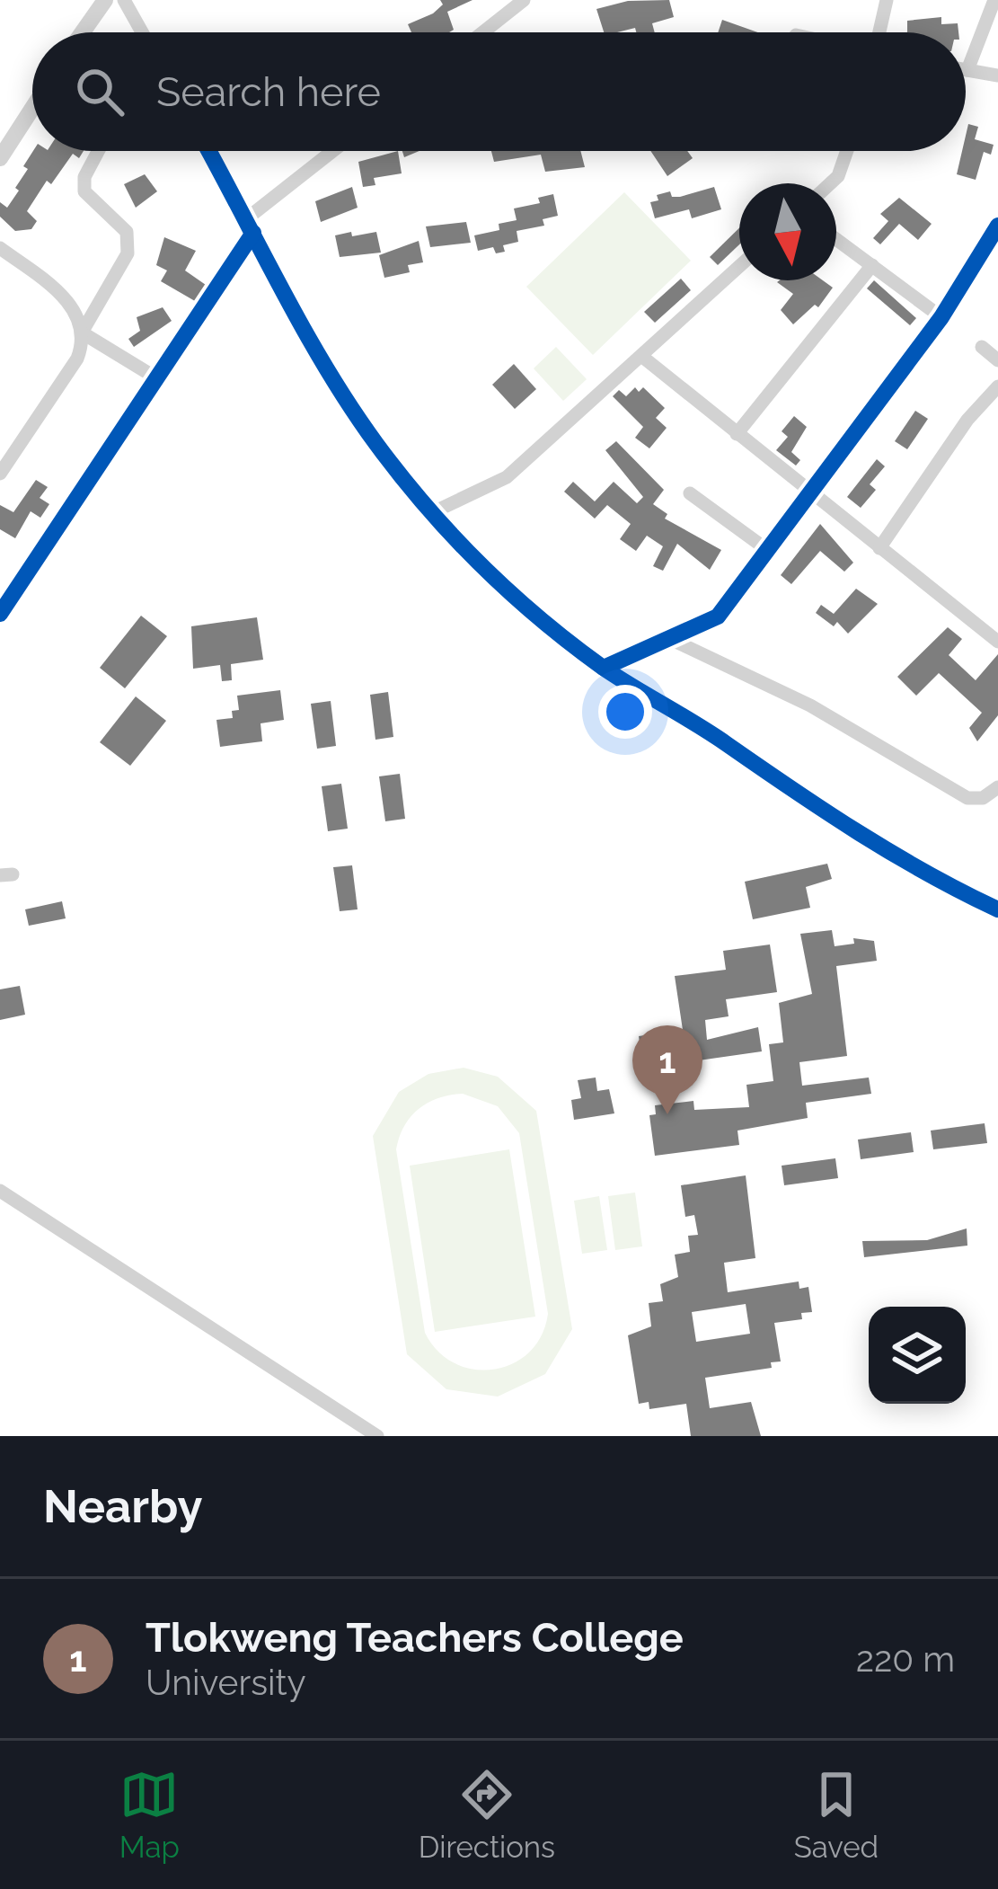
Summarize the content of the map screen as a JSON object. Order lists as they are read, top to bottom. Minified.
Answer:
{"north":"bottom","page":{"search":"Search here","pins":"1","heading":"Nearby","list":[{"mark":"1","name":"Tlokweng Teachers College","note":"University","value":"220 m"}],"nav":["Map","Directions","Saved"]}}
